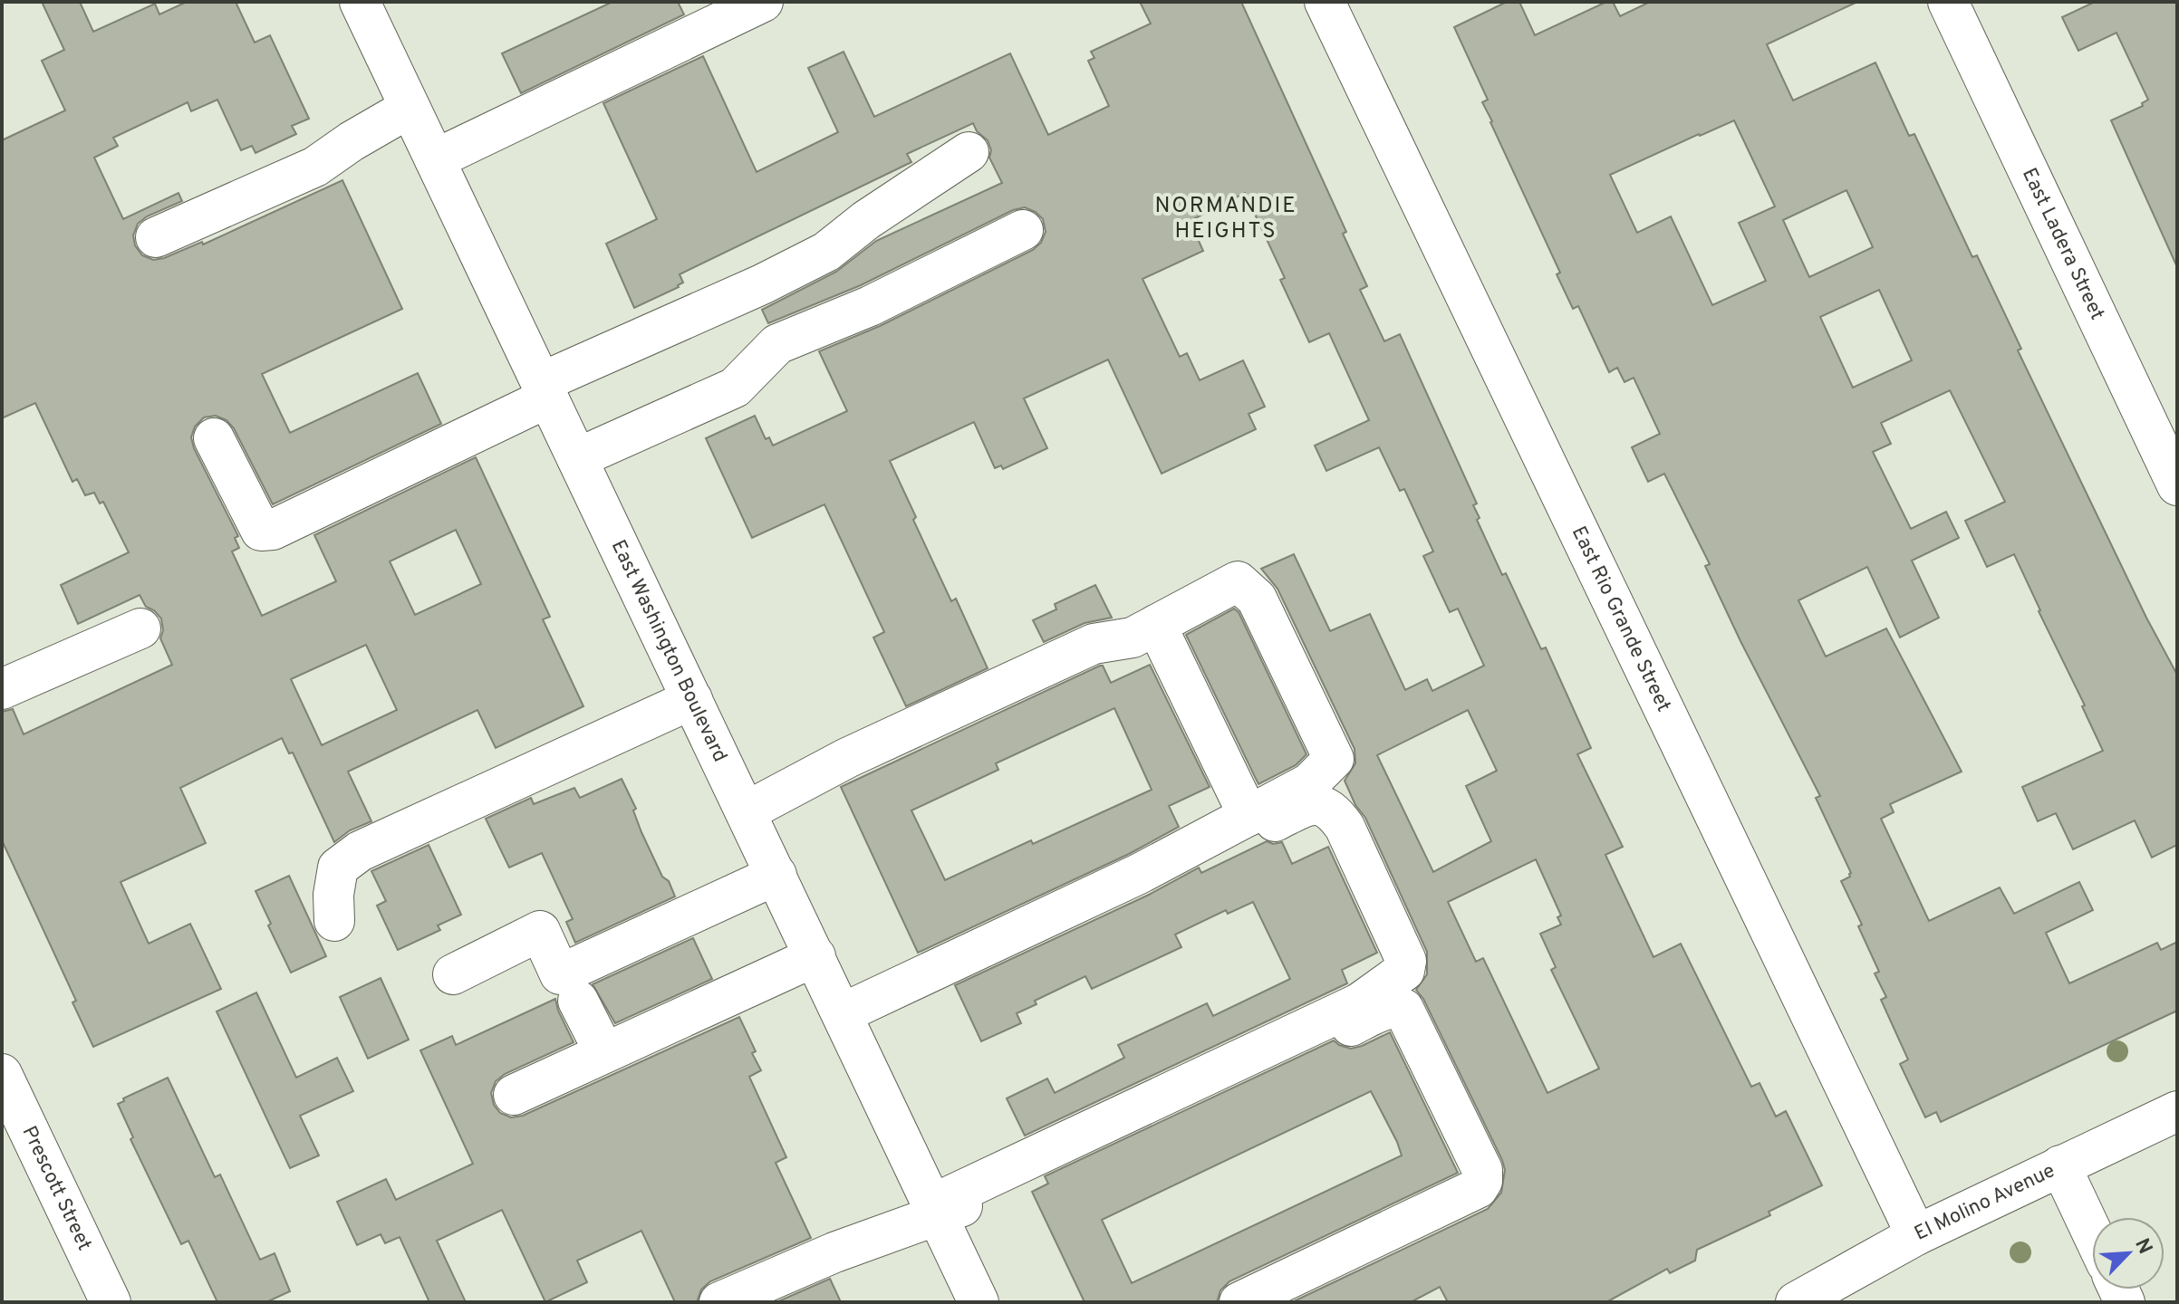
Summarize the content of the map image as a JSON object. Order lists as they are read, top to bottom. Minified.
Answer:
{"streets":{"street":["East Ladera Street","East Rio Grande Street","East Washington Boulevard","Prescott Street","El Molino Avenue"]},"crossings":[["East Rio Grande Street","El Molino Avenue"]],"districts":["NORMANDIE HEIGHTS"],"north":"top right"}
